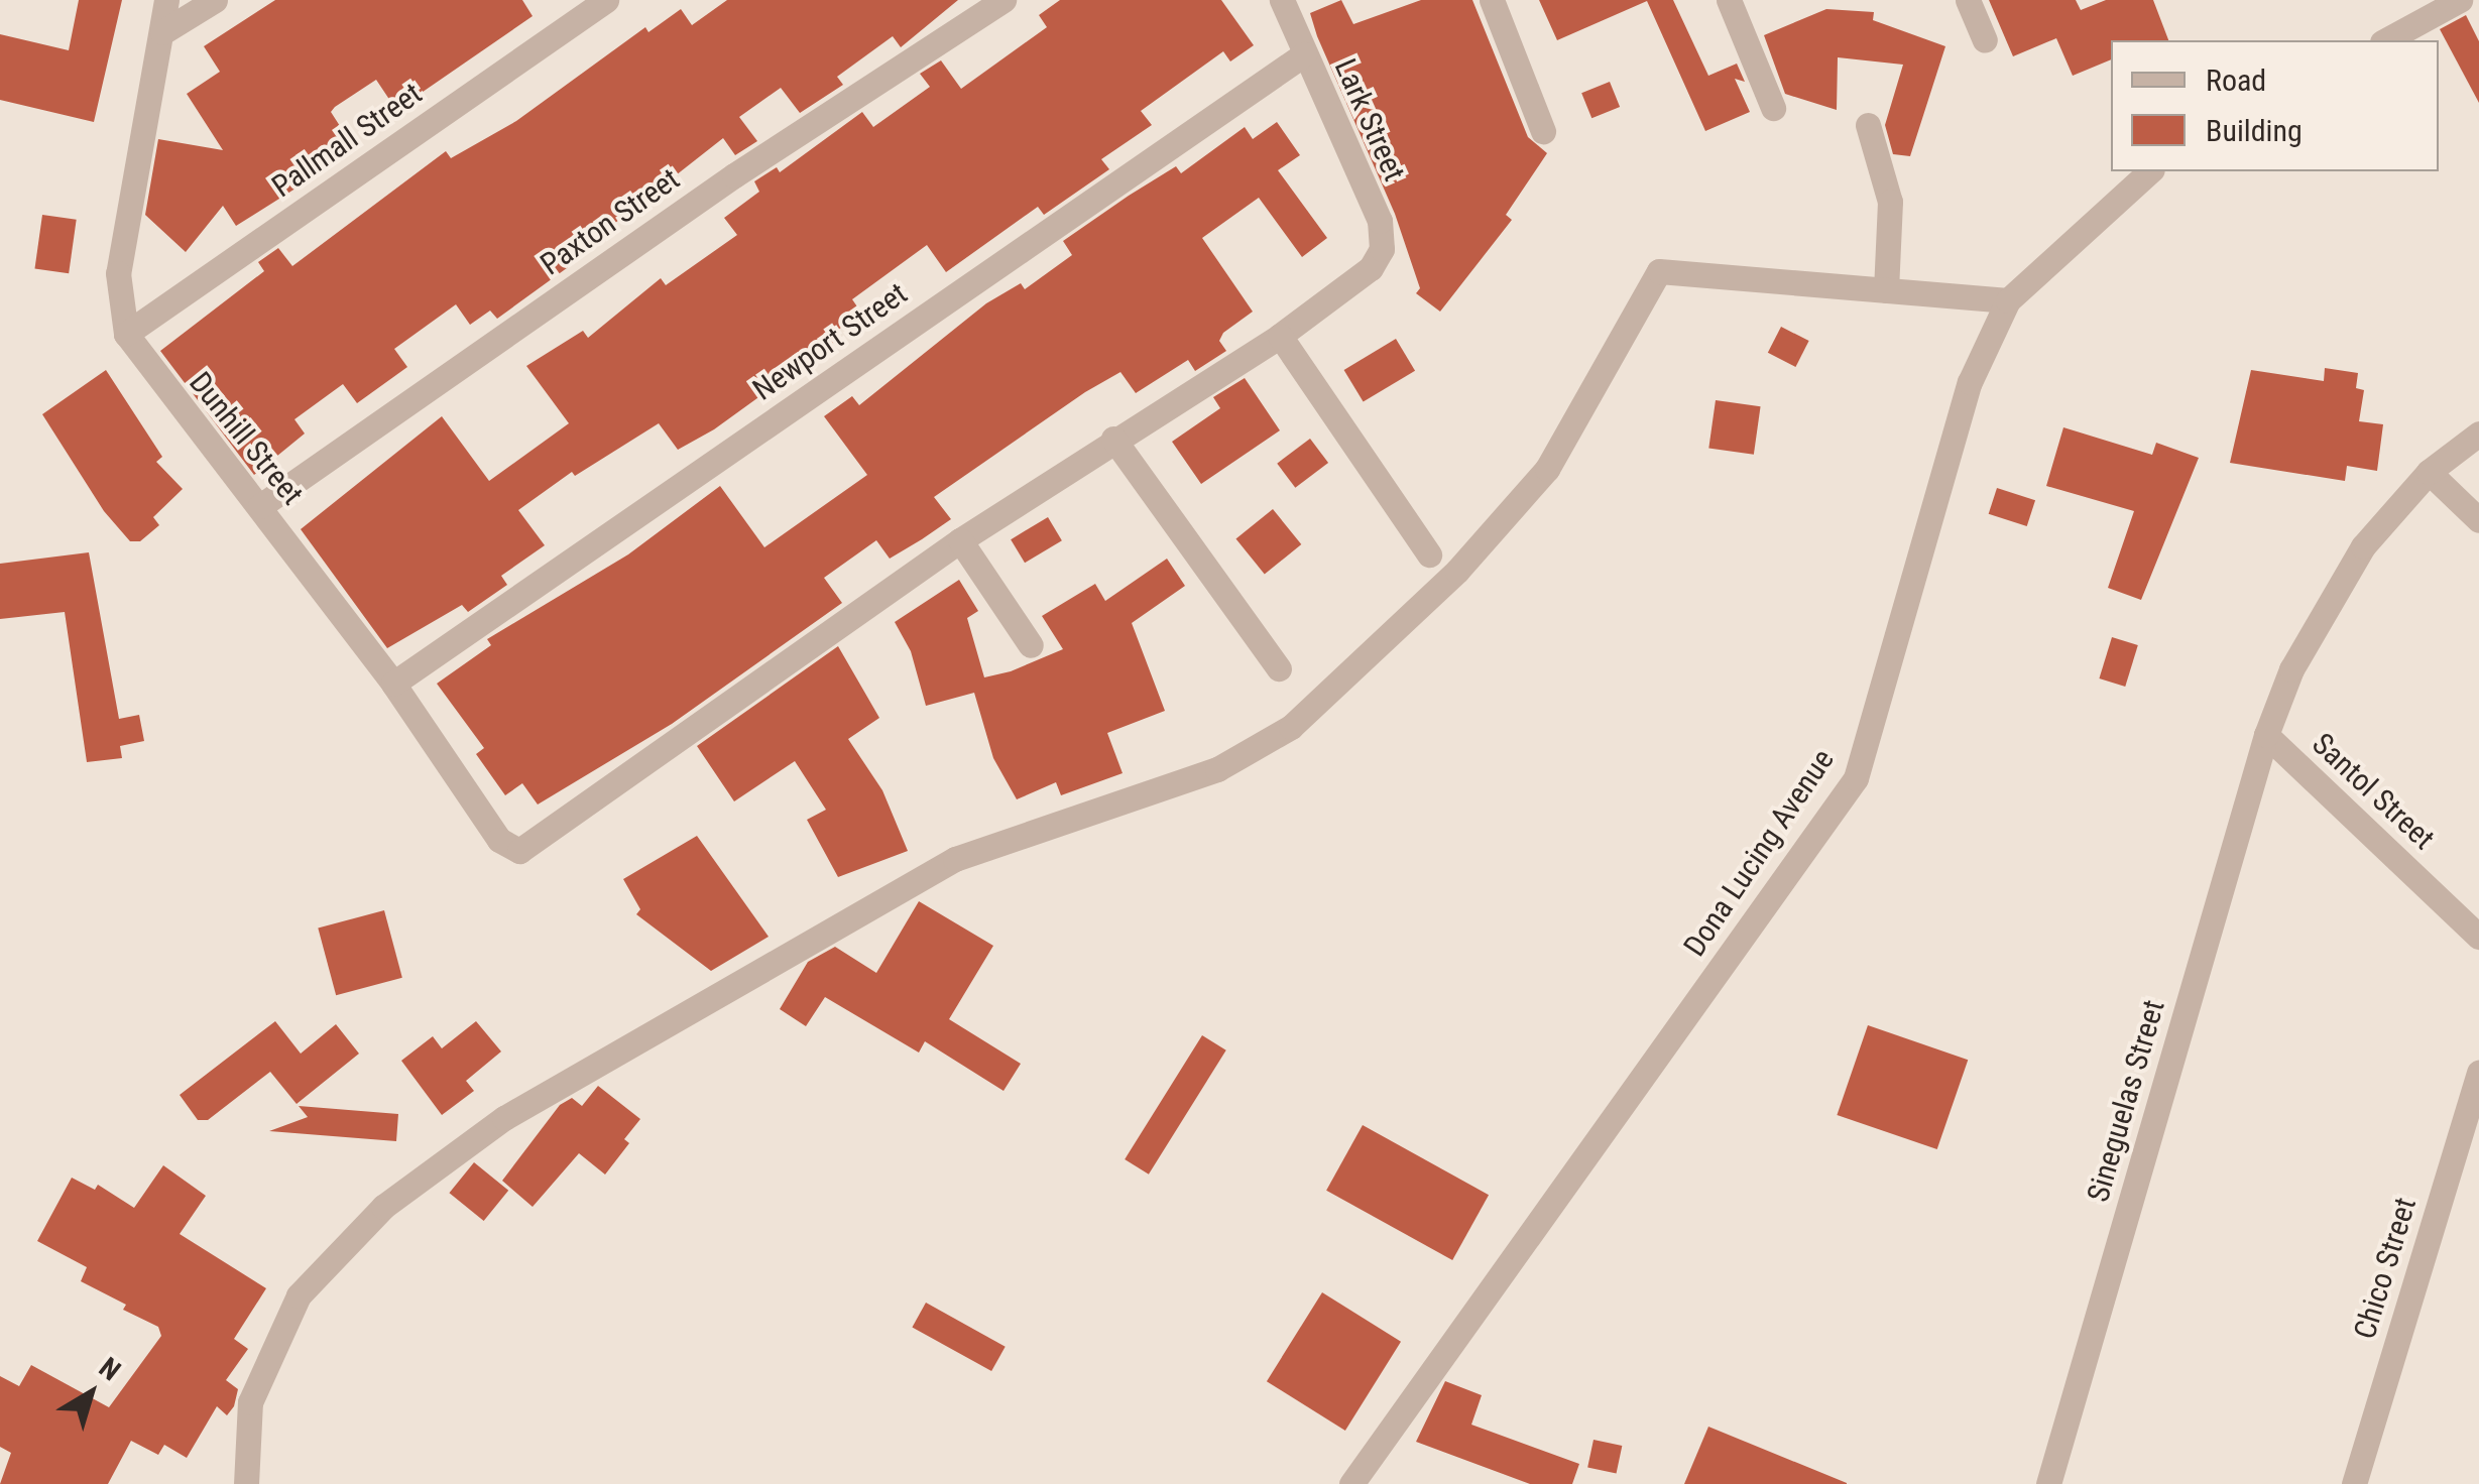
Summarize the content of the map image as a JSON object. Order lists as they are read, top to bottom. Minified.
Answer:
{"streets":{"street":["Lark Street","Pallmall Street","Paxton Street","Newport Street","Dunhill Street","Santol Street","Dona Lucing Avenue","Sineguelas Street","Chico Street"]},"crossings":[["Lark Street","Newport Street"],["Pallmall Street","Dunhill Street"],["Paxton Street","Dunhill Street"],["Newport Street","Dunhill Street"],["Santol Street","Sineguelas Street"]],"legend":["Road","Building"],"north":"top right"}
